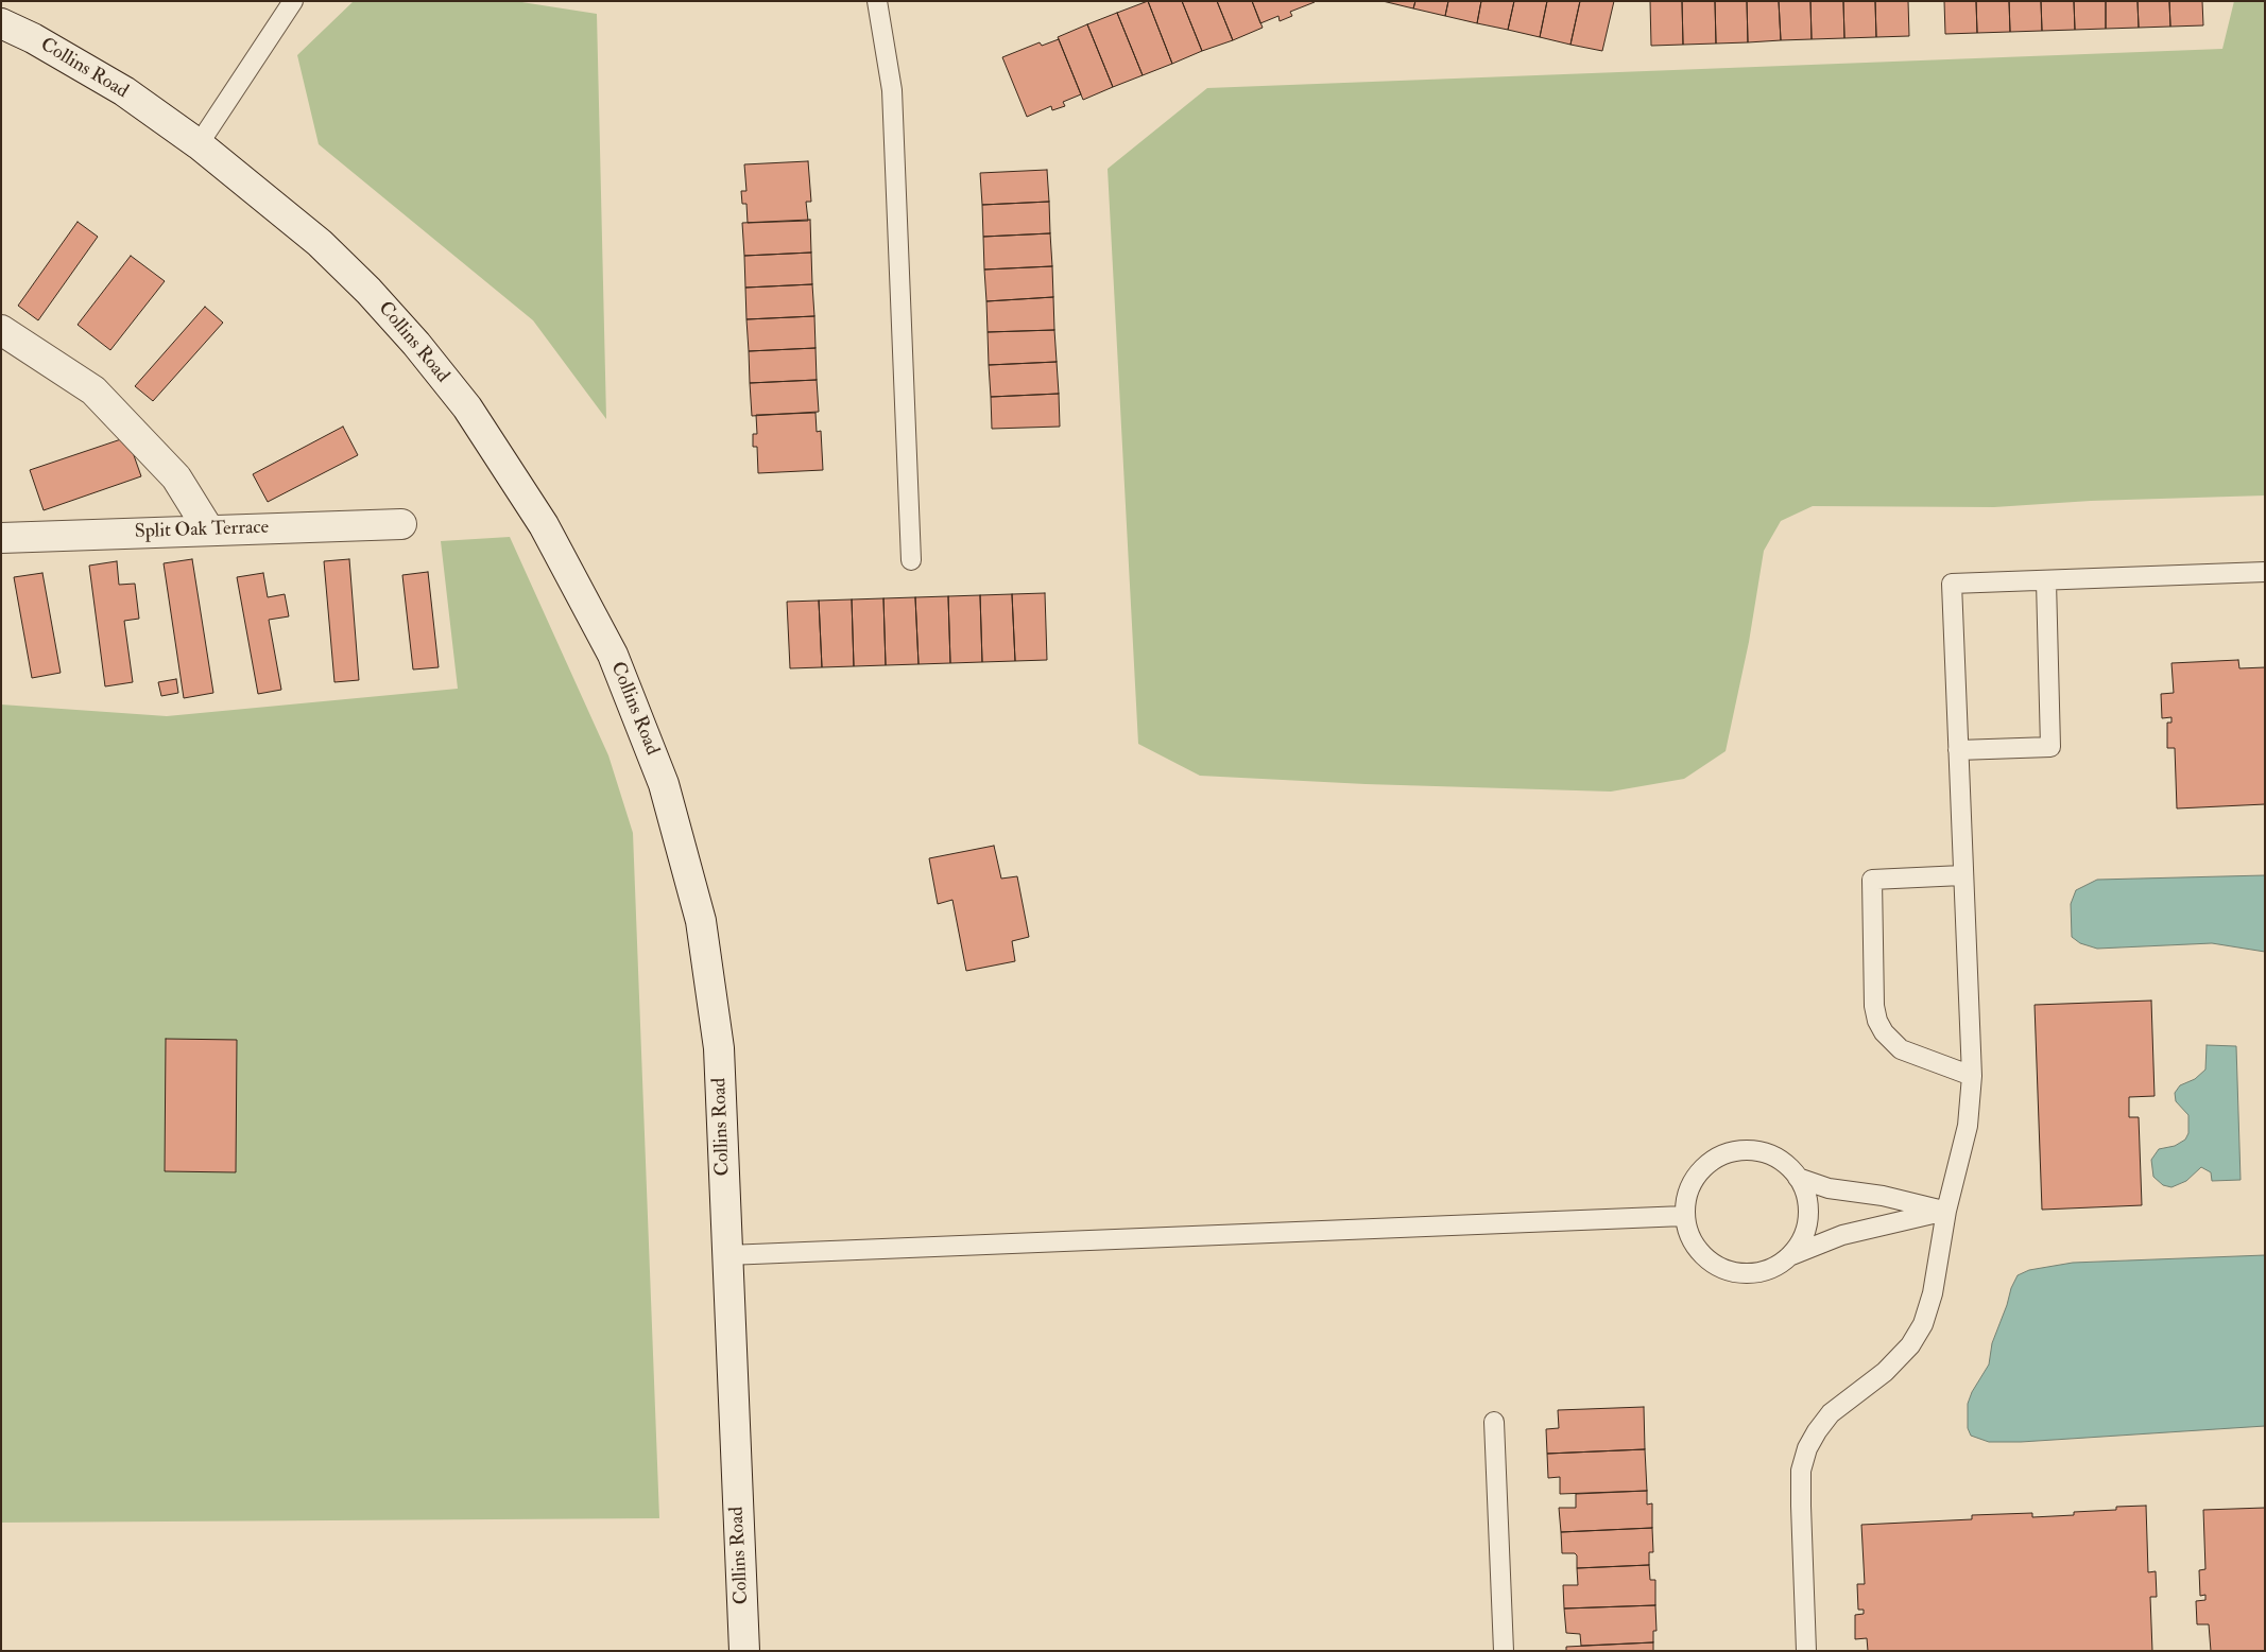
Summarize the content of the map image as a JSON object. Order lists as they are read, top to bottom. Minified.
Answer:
{"streets":{"street":["Collins Road","Split Oak Terrace"]}}
